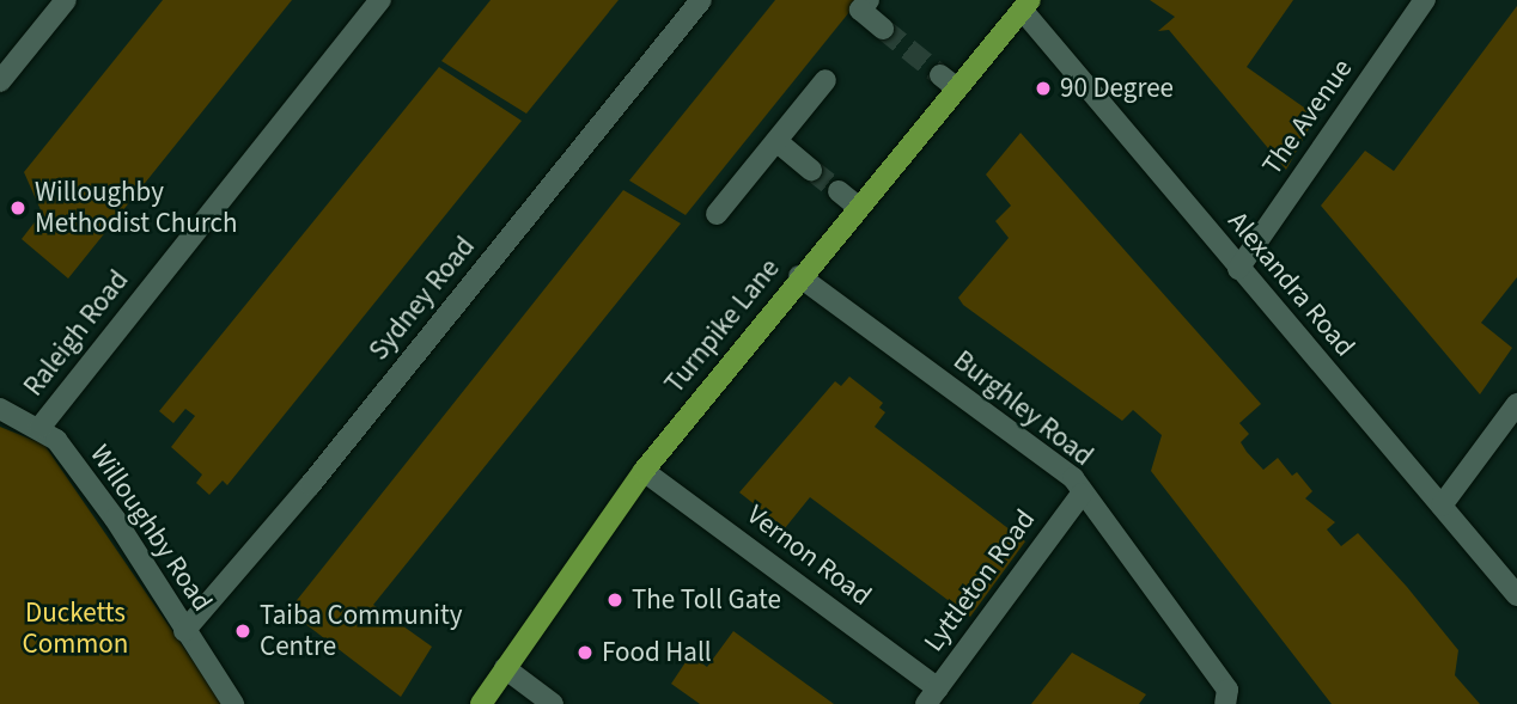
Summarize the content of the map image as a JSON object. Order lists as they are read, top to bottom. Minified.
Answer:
{"streets":{"main road":["Turnpike Lane"],"street":["The Avenue","Alexandra Road","Sydney Road","Raleigh Road","Burghley Road","Willoughby Road","Vernon Road","Lyttleton Road"]},"crossings":[["The Avenue","Alexandra Road"],["Alexandra Road","Turnpike Lane"],["Sydney Road","Willoughby Road"],["Turnpike Lane","Burghley Road"],["Turnpike Lane","Vernon Road"],["Raleigh Road","Willoughby Road"],["Burghley Road","Lyttleton Road"],["Vernon Road","Lyttleton Road"]],"parks":["Ducketts Common"],"places":["90 Degree","Willoughby Methodist Church","The Toll Gate","Taiba Community Centre","Food Hall"]}
